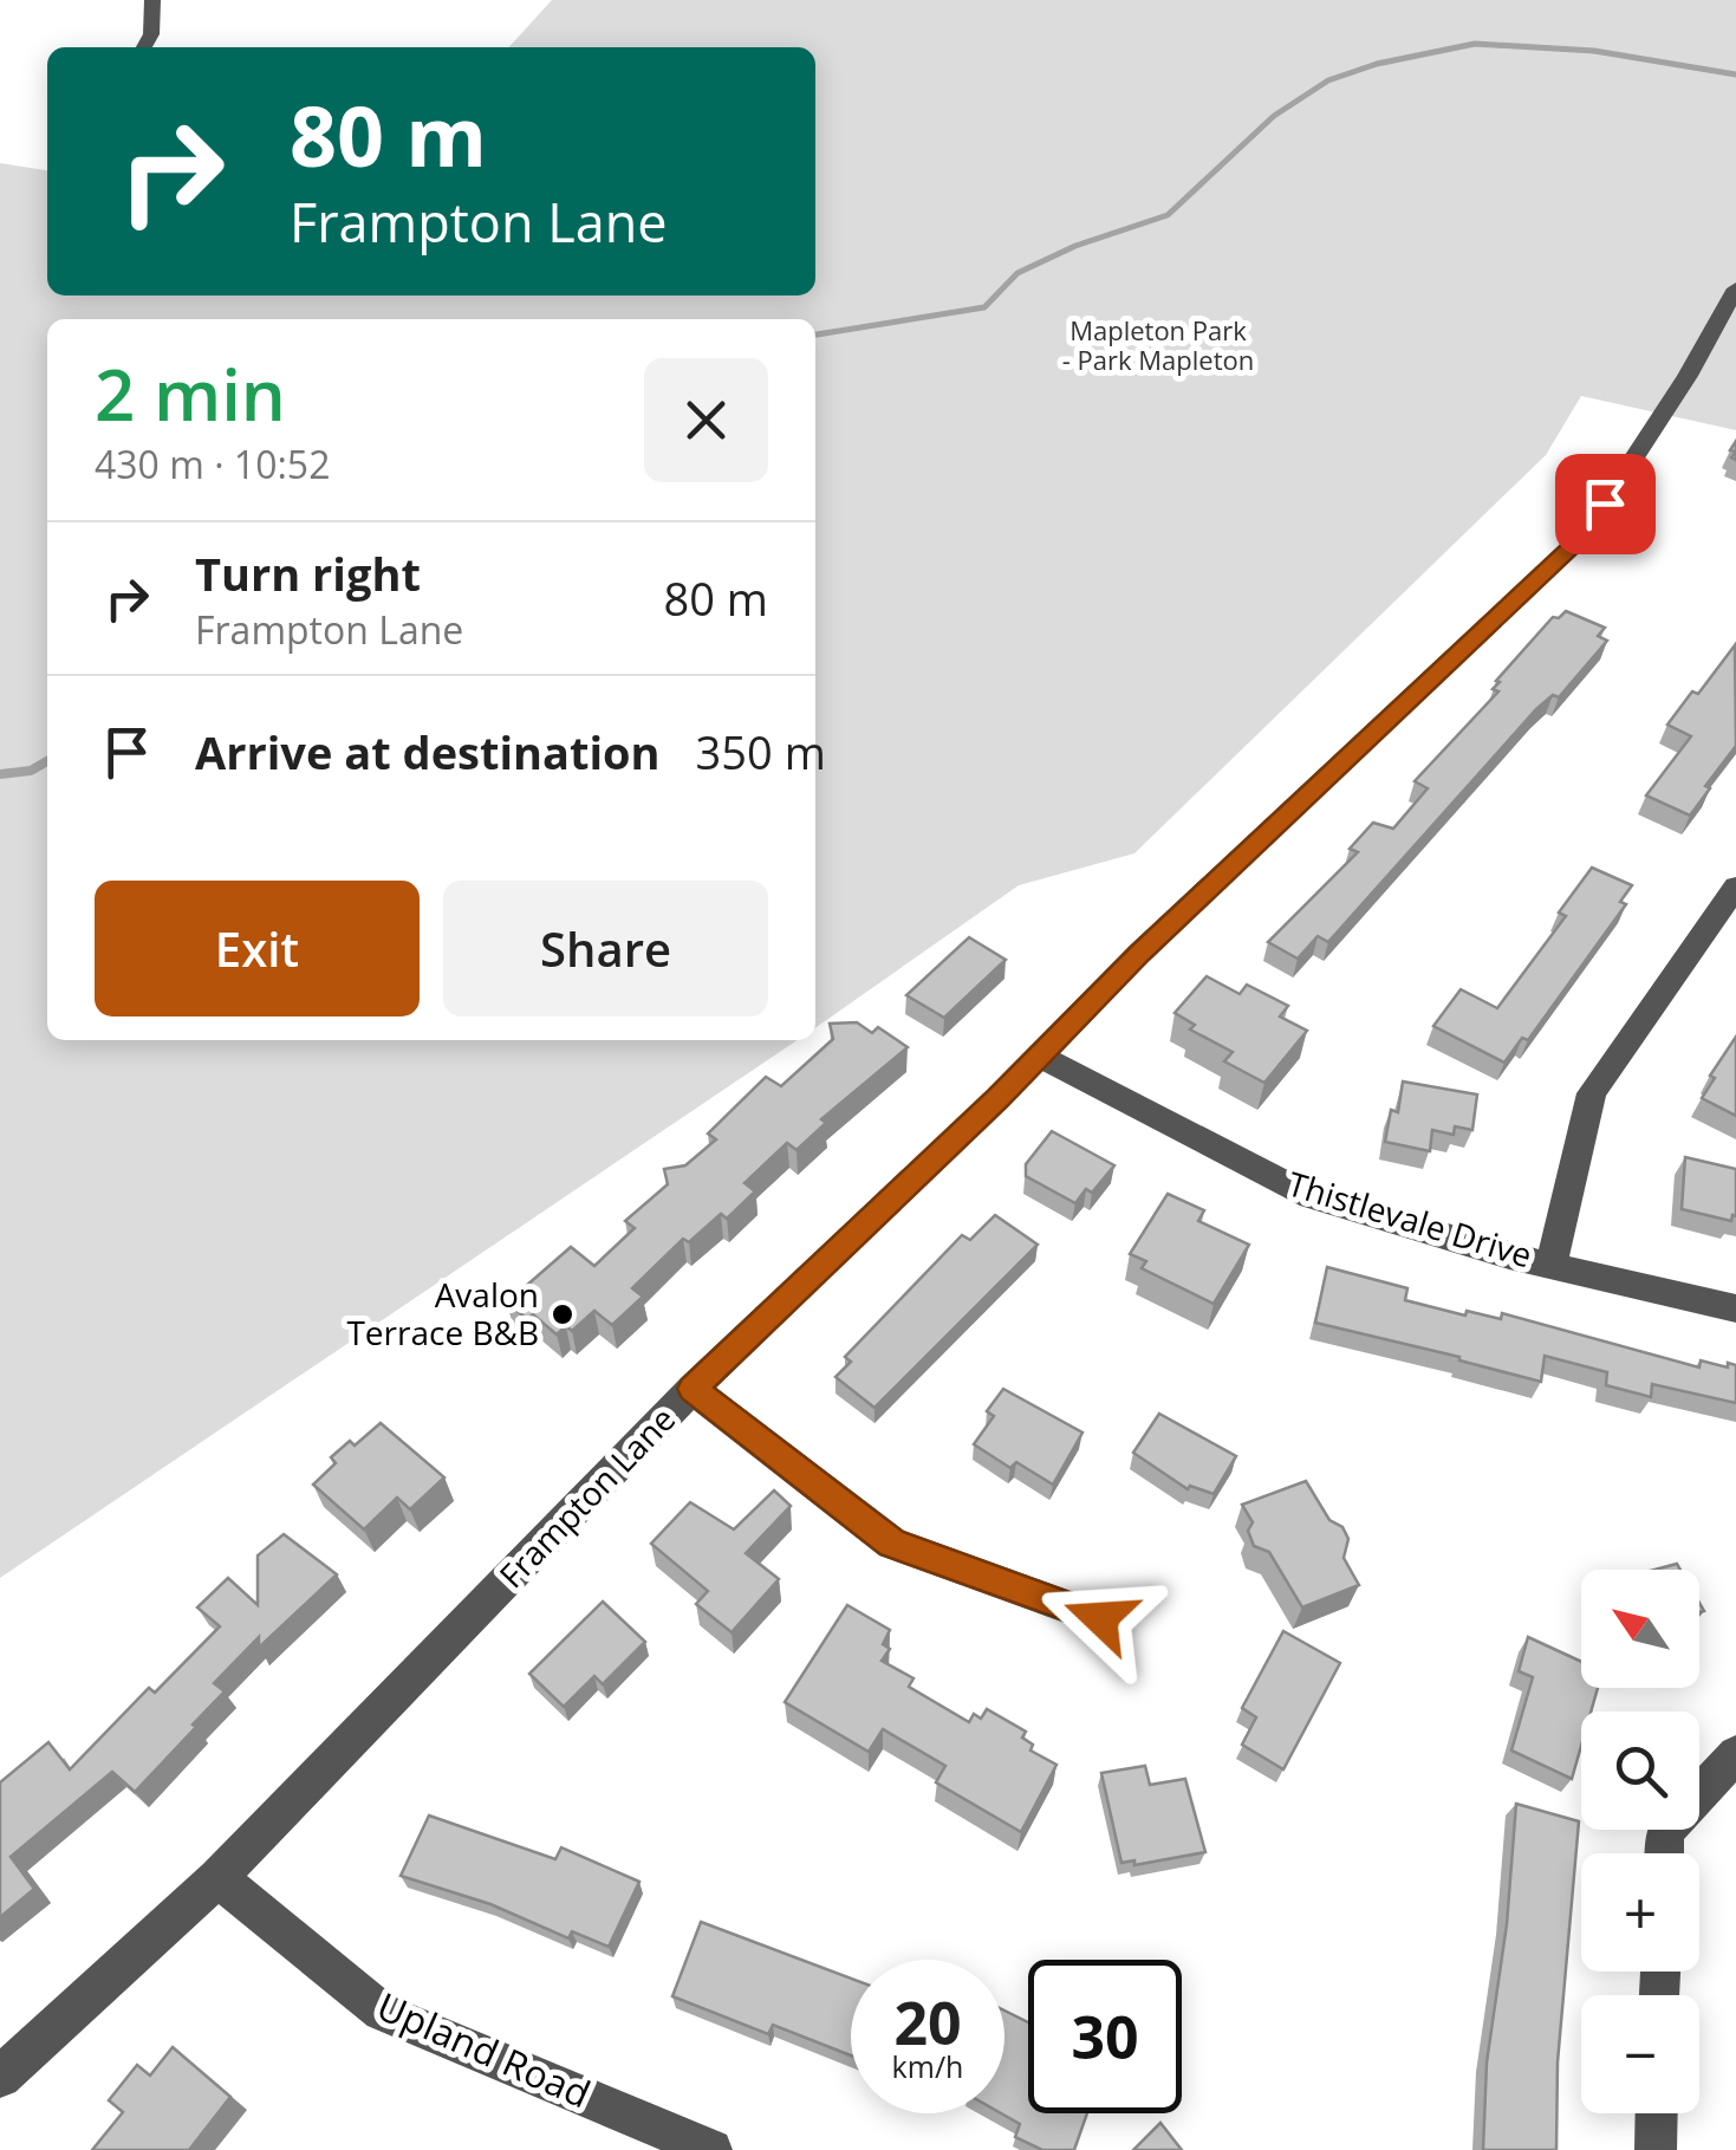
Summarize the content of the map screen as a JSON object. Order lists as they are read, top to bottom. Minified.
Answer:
{"streets":{"street":["Thistlevale Drive","Frampton Lane","Upland Road"]},"crossings":[["Thistlevale Drive","Frampton Lane"],["Frampton Lane","Upland Road"]],"parks":["Mapleton Park - Park Mapleton"],"places":["Avalon Terrace B&B"],"north":"top left","page":{"turn":["80 m","Frampton Lane"],"heading":["2 min","430 m · 10:52"],"list":[{"name":"Turn right","note":"Frampton Lane","value":"80 m"},{"name":"Arrive at destination","value":"350 m"}],"buttons":["Exit","Share"],"map_buttons":["+","−"],"speed":"20 km/h","limit":"30"}}
